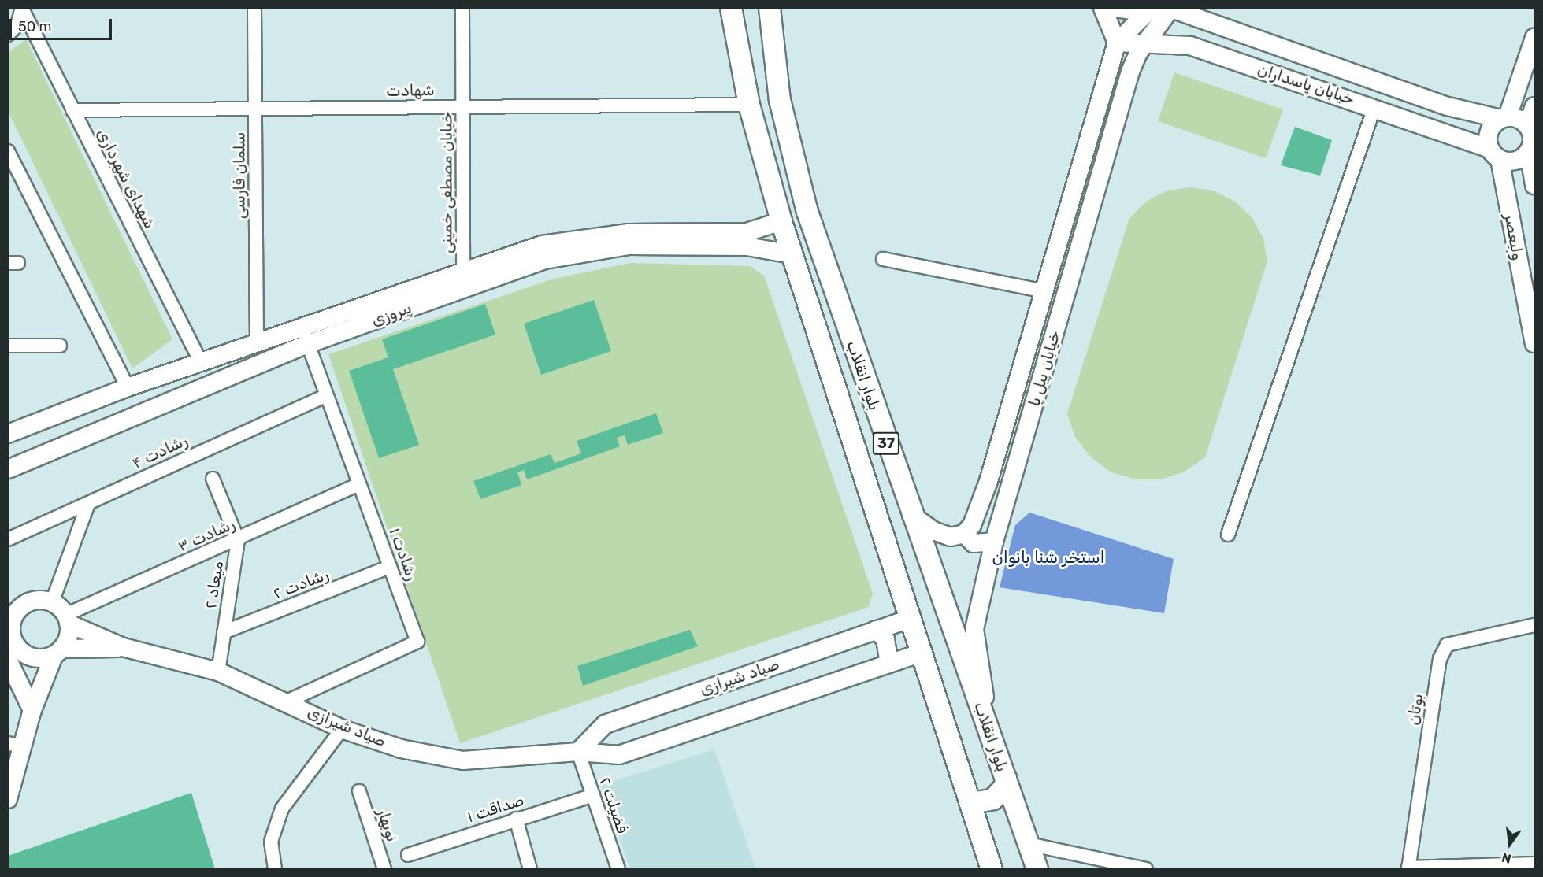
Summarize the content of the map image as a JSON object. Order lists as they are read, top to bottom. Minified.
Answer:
{"streets":{"main road":["خیابان پاسداران","ولیعصر","پیروزی","خیابان پیل پا","بلوار انقلاب","37","صیاد شیرازی"],"street":["شهادت","سلمان فارسی","شهدای شهرداری","خیابان مصطفی خمینی","رشادت ۴","رشادت ۳","رشادت ۱","رشادت ۲","میعاد ۲","بوتان","فضیلت ۲","صداقت ۱","نوبهار"]},"crossings":[["خیابان پاسداران","ولیعصر"],["خیابان پاسداران","خیابان پیل پا"],["شهادت","سلمان فارسی"],["شهادت","شهدای شهرداری"],["شهادت","خیابان مصطفی خمینی"],["شهادت","بلوار انقلاب"],["سلمان فارسی","پیروزی"],["شهدای شهرداری","پیروزی"],["خیابان مصطفی خمینی","پیروزی"],["پیروزی","بلوار انقلاب"],["پیروزی","رشادت ۱"],["خیابان پیل پا","بلوار انقلاب"],["بلوار انقلاب","صیاد شیرازی"],["رشادت ۴","رشادت ۱"],["رشادت ۳","رشادت ۱"],["رشادت ۳","میعاد ۲"],["رشادت ۱","رشادت ۲"],["رشادت ۱","صیاد شیرازی"],["رشادت ۲","میعاد ۲"],["میعاد ۲","صیاد شیرازی"],["صیاد شیرازی","فضیلت ۲"],["فضیلت ۲","صداقت ۱"]],"water":["استخر شنا بانوان"],"scale_bar":"50 m","north":"bottom"}
